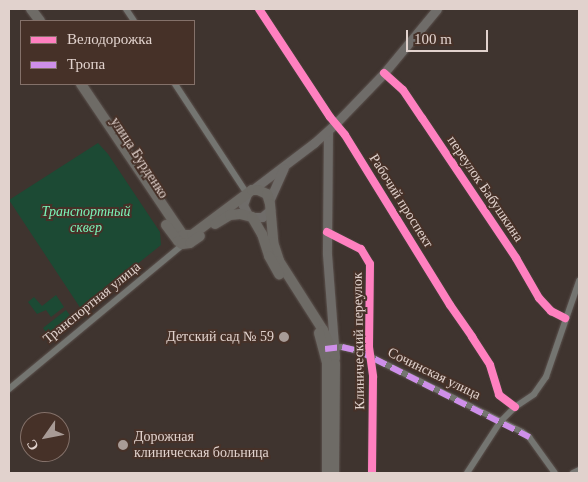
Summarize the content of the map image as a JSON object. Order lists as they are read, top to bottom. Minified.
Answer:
{"streets":{"main road":["улица Бурденко"],"street":["переулок Бабушкина","Рабочий проспект","Транспортная улица","Клинический переулок","Сочинская улица"]},"crossings":[["улица Бурденко","Транспортная улица"],["Клинический переулок","Сочинская улица"]],"parks":["Транспортный сквер"],"places":["Детский сад № 59","Дорожная клиническая больница"],"legend":["Велодорожка","Тропа"],"scale_bar":"100 m","north":"bottom left"}
